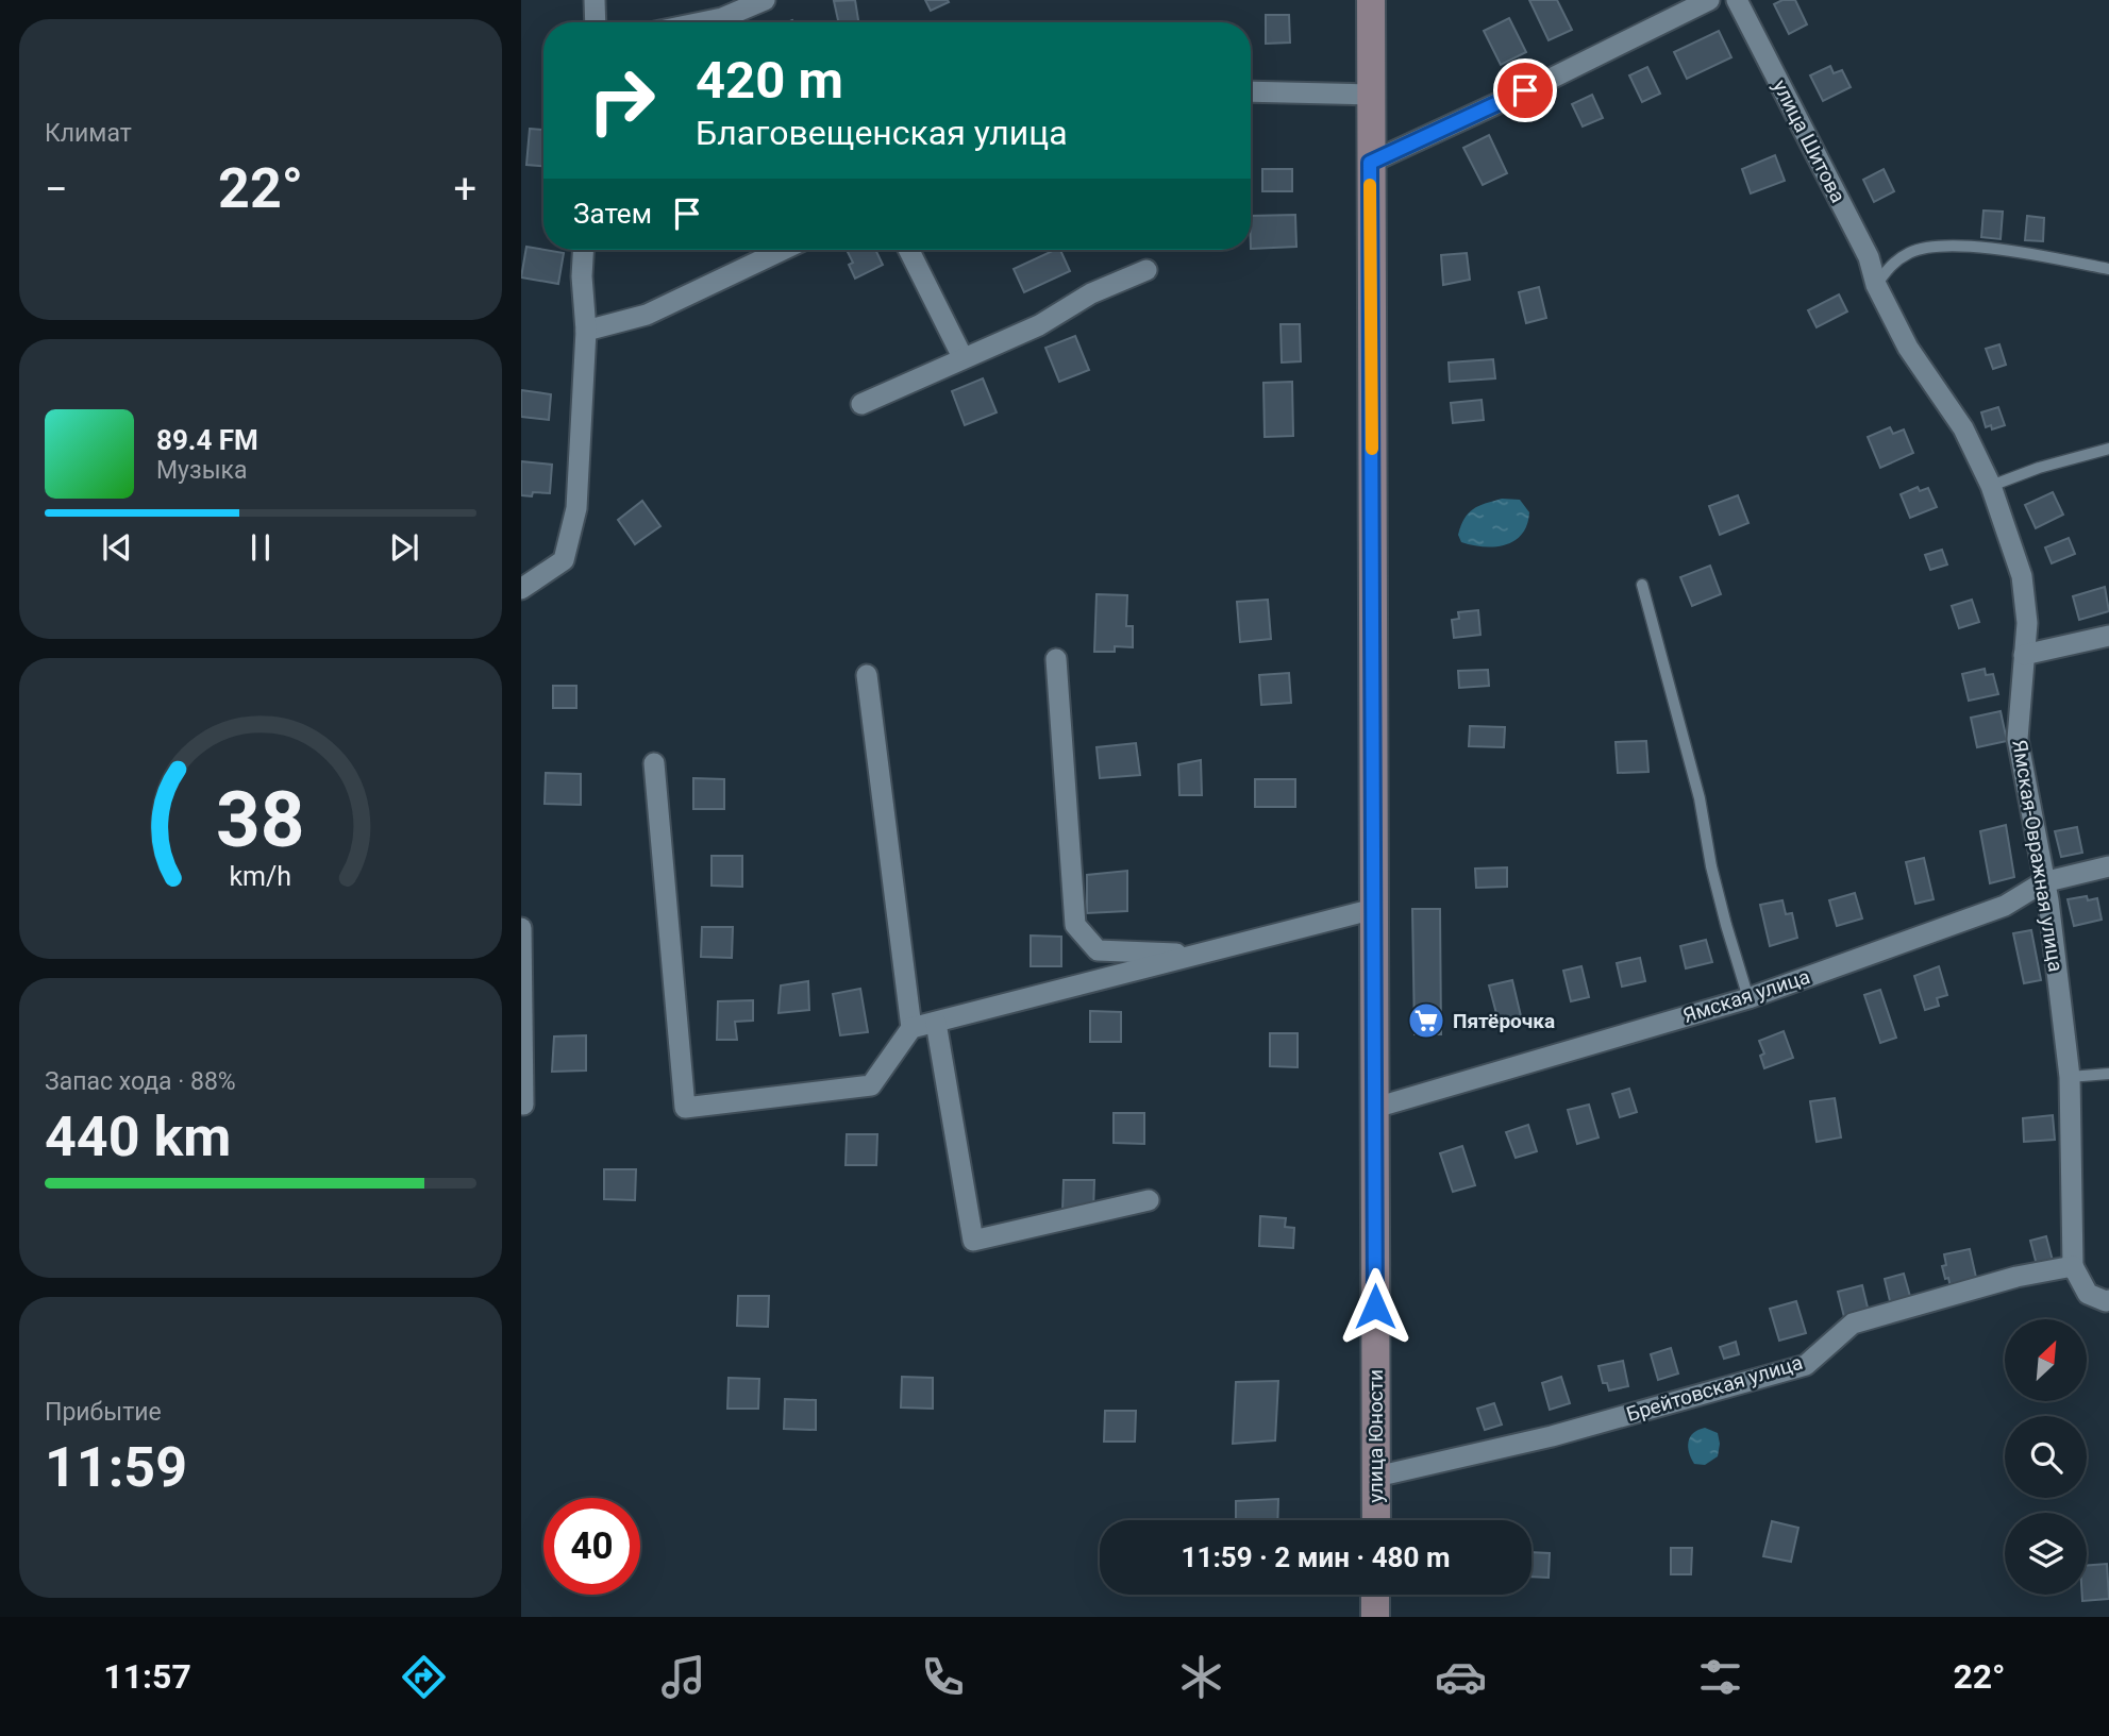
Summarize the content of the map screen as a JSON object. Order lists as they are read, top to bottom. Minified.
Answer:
{"streets":{"street":["улица Шитова","Ямская-Овражная улица","Ямская улица","Брейтовская улица","улица Юности"]},"crossings":[["улица Шитова","Ямская-Овражная улица"],["Ямская-Овражная улица","Ямская улица"],["Ямская-Овражная улица","Брейтовская улица"],["Ямская улица","улица Юности"],["Брейтовская улица","улица Юности"]],"places":{"supermarket":["Пятёрочка"]},"north":"top right","page":{"tile":["Климат",["Запас хода · 88%","440 km"],["Прибытие","11:59"]],"turn":["420 m","Благовещенская улица"],"heat":["−","22°","+"],"then":"Затем","song":["89.4 FM","Музыка"],"limit":"40","trip":"11:59 · 2 мин · 480 m","tabs":["11:57","22°"],"gauge":["38","km/h"]}}
